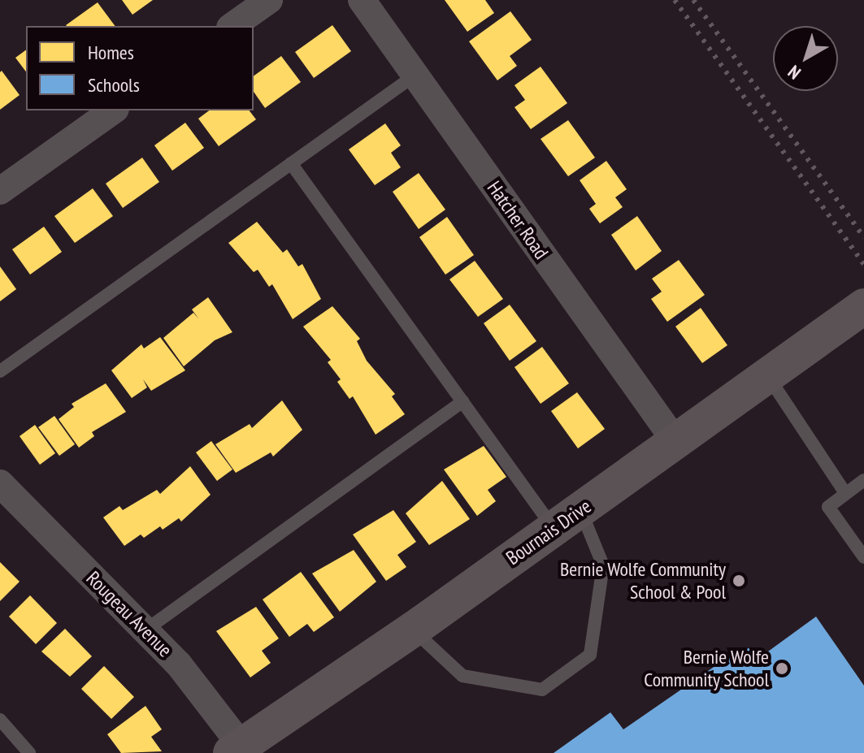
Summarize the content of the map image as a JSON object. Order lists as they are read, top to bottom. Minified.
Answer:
{"streets":{"street":["Hatcher Road","Bournais Drive","Rougeau Avenue"]},"crossings":[["Hatcher Road","Bournais Drive"],["Bournais Drive","Rougeau Avenue"]],"places":["Bernie Wolfe Community School & Pool","Bernie Wolfe Community School"],"legend":["Homes","Schools"],"north":"bottom left"}
